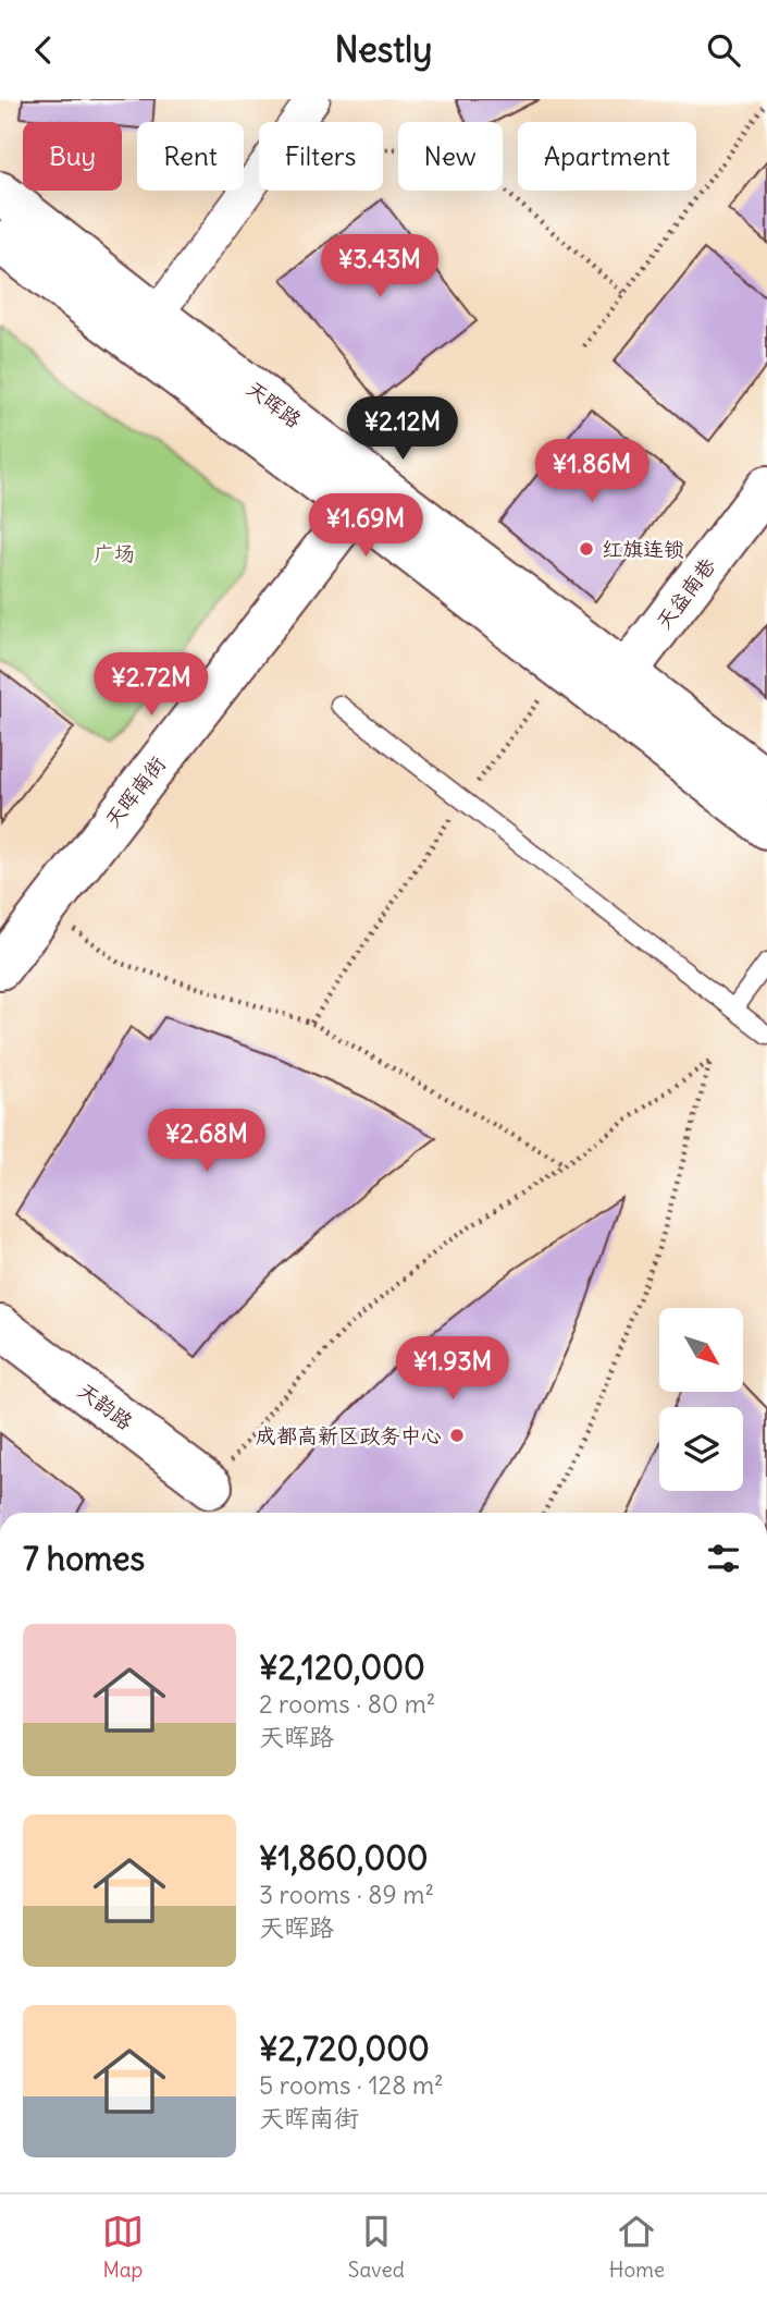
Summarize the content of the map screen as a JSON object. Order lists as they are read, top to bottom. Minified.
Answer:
{"streets":{"street":["天晖路","天益南巷","天晖南街","天韵路"]},"crossings":[["天晖路","天益南巷"],["天晖路","天晖南街"]],"parks":["广场"],"places":["红旗连锁","成都高新区政务中心"],"north":"bottom right","page":{"header":"Nestly","chip":["Buy","Rent","Filters","New","Apartment"],"price":["¥3.43M","¥2.12M","¥1.86M","¥1.69M","¥2.72M","¥2.68M","¥1.93M"],"heading":"7 homes","list":[{"name":"¥2,120,000","note":"2 rooms · 80 m² · 天晖路"},{"name":"¥1,860,000","note":"3 rooms · 89 m² · 天晖路"},{"name":"¥2,720,000","note":"5 rooms · 128 m² · 天晖南街"}],"tabs":["Map","Saved","Home"]}}
